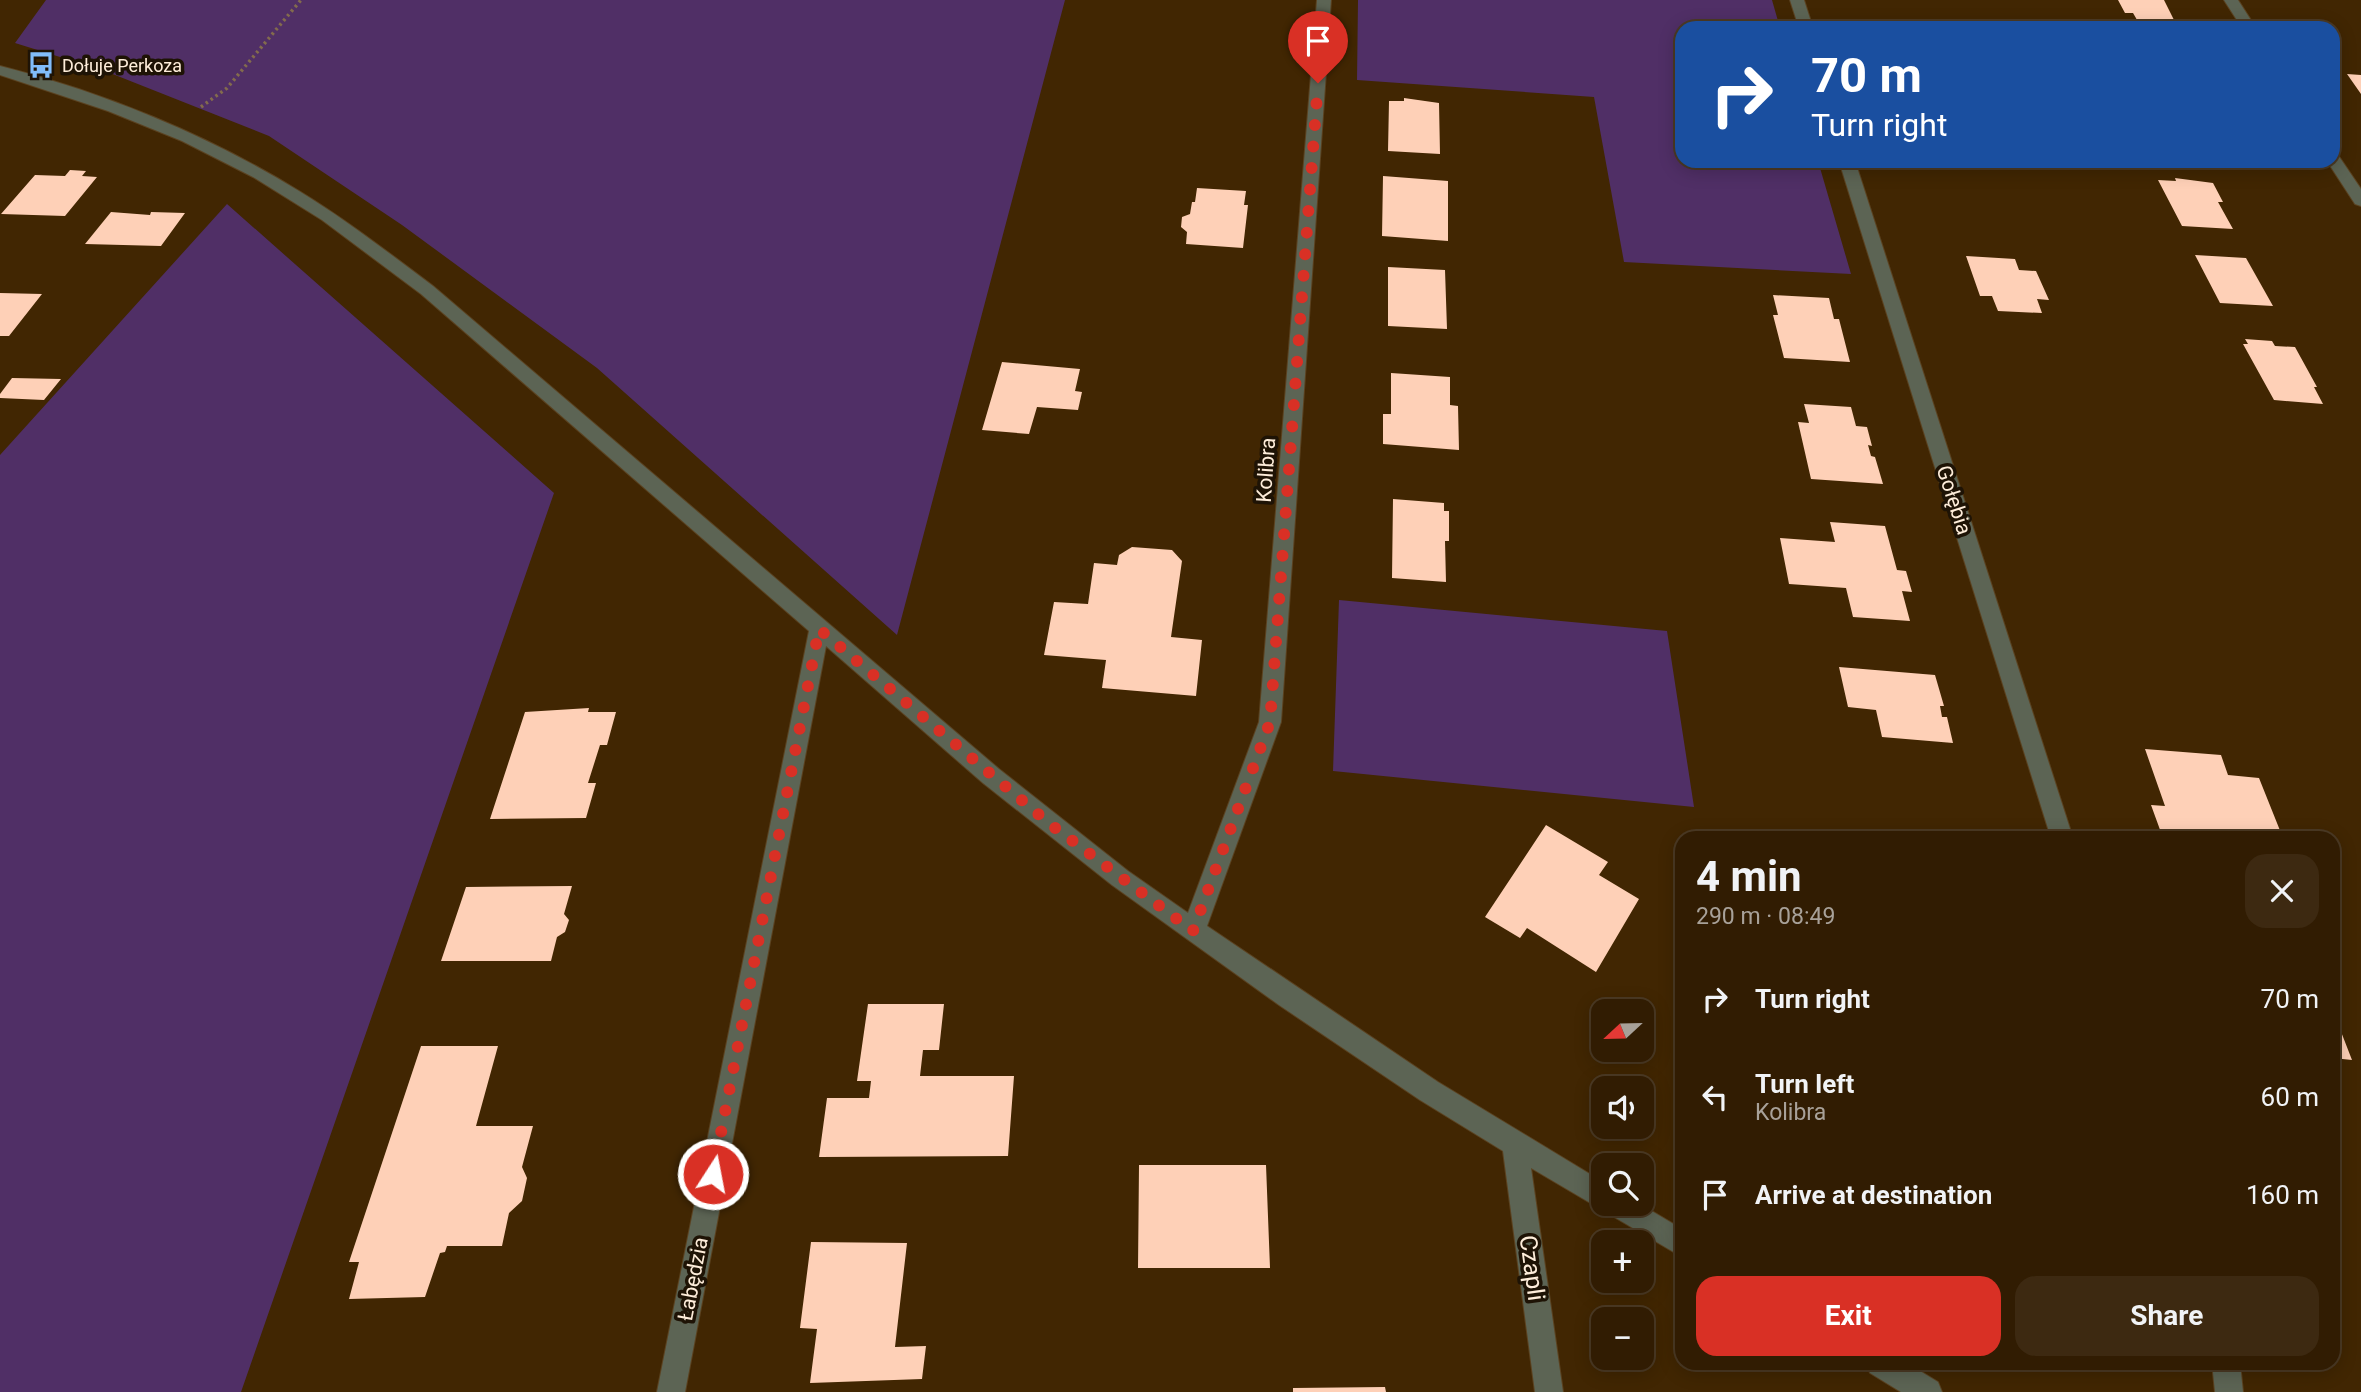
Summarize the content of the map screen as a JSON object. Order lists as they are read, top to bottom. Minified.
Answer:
{"streets":{"street":["Kolibra","Gołębia","Czapli","Łabędzia"]},"places":{"bus stop":["Dołuje Perkoza"]},"north":"left","page":{"turn":["70 m","Turn right"],"heading":["4 min","290 m · 08:49"],"list":[{"name":"Turn right","value":"70 m"},{"name":"Turn left","note":"Kolibra","value":"60 m"},{"name":"Arrive at destination","value":"160 m"}],"map_buttons":["+","−"],"buttons":["Exit","Share"]}}
